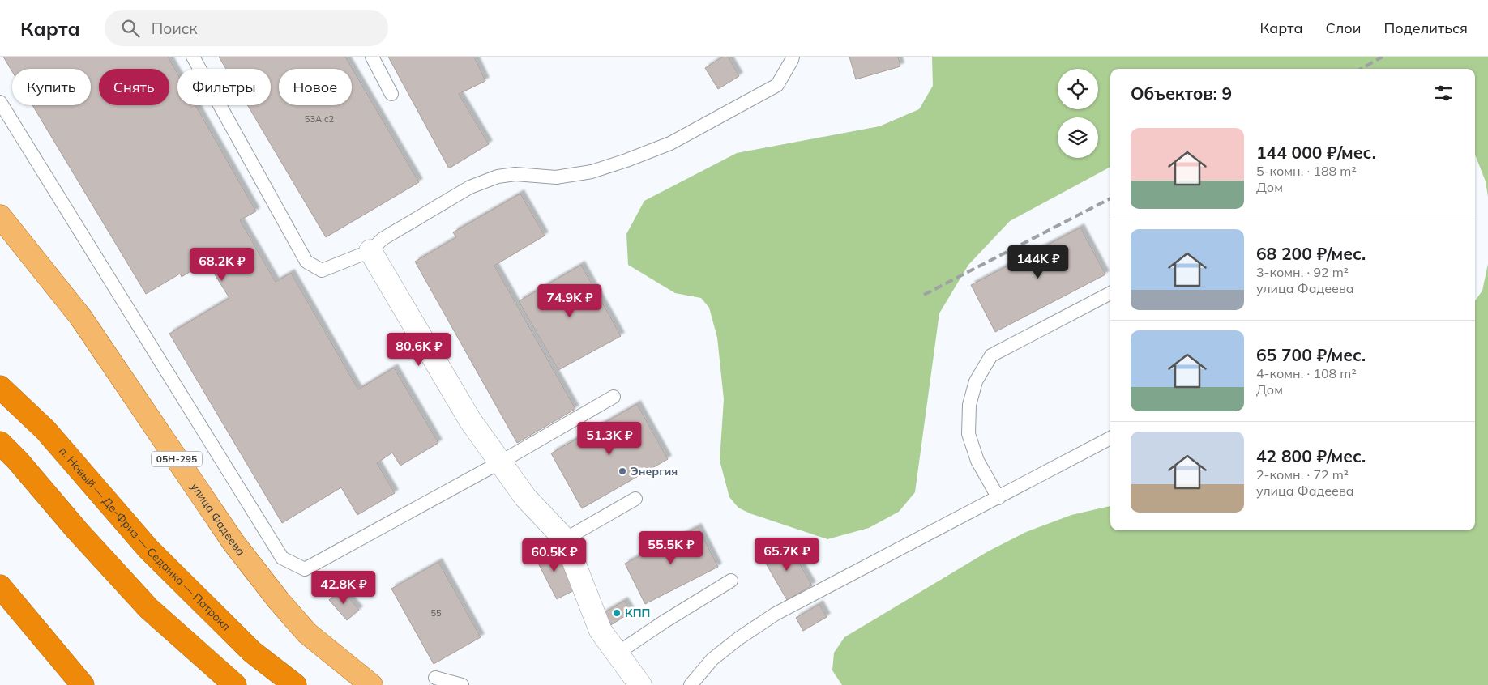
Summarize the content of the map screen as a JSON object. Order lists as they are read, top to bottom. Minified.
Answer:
{"streets":{"highway":["п. Новый — Де-Фриз — Седанка — Патрокл"],"main road":["05Н-295","улица Фадеева"]},"places":["Энергия","КПП"],"house_numbers":["53А с2","55"],"page":{"header":"Карта","search":"Поиск","nav":["Карта","Слои","Поделиться"],"chip":["Купить","Снять","Фильтры","Новое"],"heading":"Объектов: 9","list":[{"name":"144 000 ₽/мес.","note":"5-комн. · 188 m² · Дом"},{"name":"68 200 ₽/мес.","note":"3-комн. · 92 m² · улица Фадеева"},{"name":"65 700 ₽/мес.","note":"4-комн. · 108 m² · Дом"},{"name":"42 800 ₽/мес.","note":"2-комн. · 72 m² · улица Фадеева"}],"price":["144K ₽","68.2K ₽","74.9K ₽","80.6K ₽","51.3K ₽","55.5K ₽","65.7K ₽","60.5K ₽","42.8K ₽"]}}
